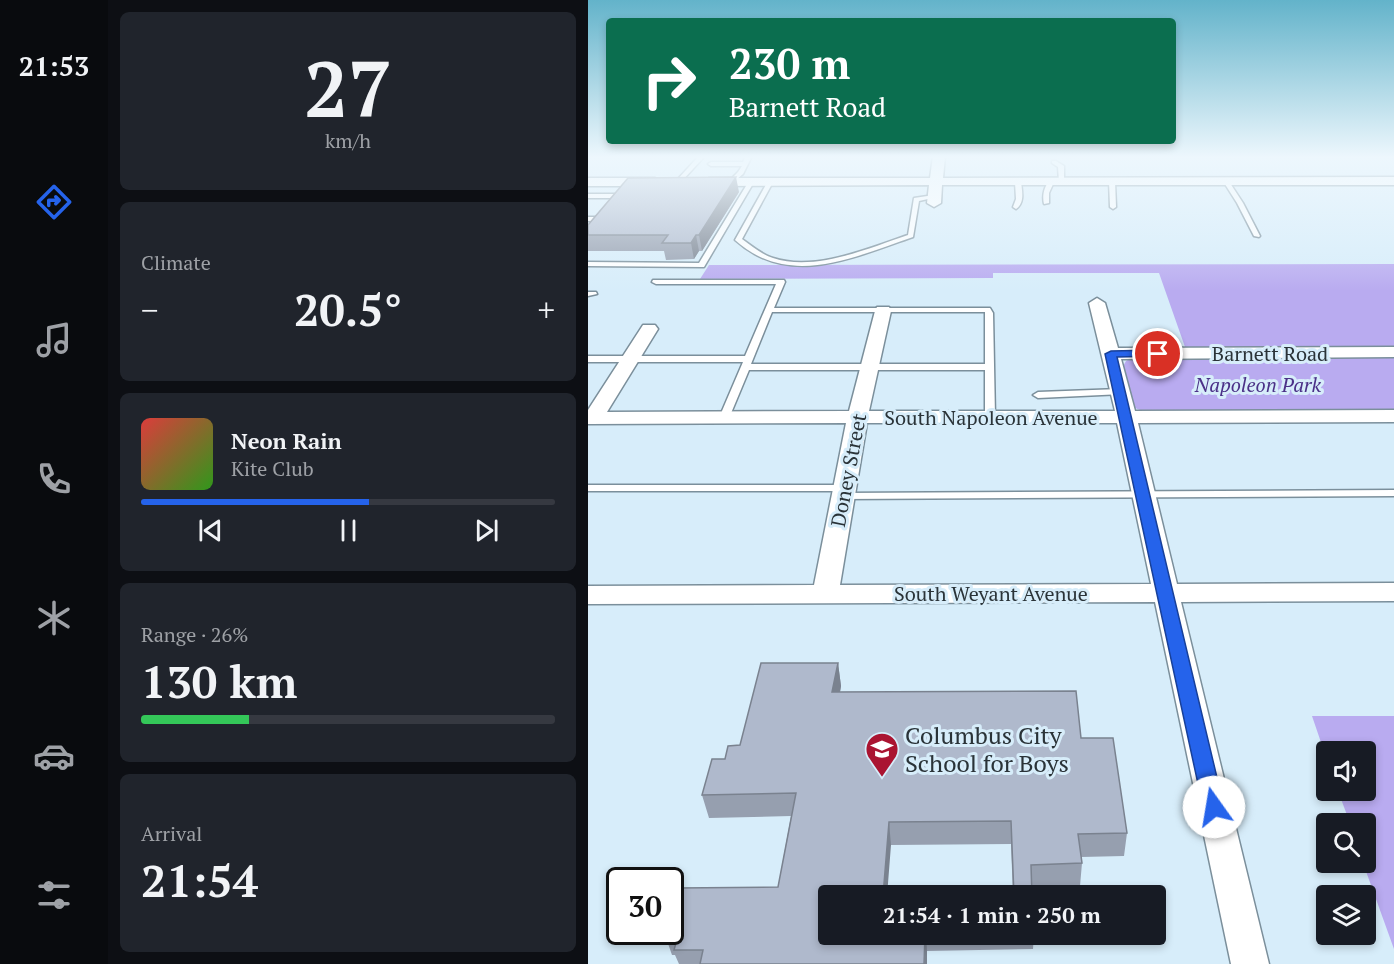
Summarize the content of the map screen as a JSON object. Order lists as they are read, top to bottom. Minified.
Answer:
{"streets":{"street":["Barnett Road","South Napoleon Avenue","Doney Street","South Weyant Avenue"]},"crossings":[["South Napoleon Avenue","Doney Street"],["Doney Street","South Weyant Avenue"]],"parks":["Napoleon Park"],"places":{"school or university":["Columbus City School for Boys"]},"page":{"tabs":"21:53","tile":[["27","km/h"],"Climate",["Range · 26%","130 km"],["Arrival","21:54"]],"turn":["230 m","Barnett Road"],"heat":["−","20.5°","+"],"song":["Neon Rain","Kite Club"],"limit":"30","trip":"21:54 · 1 min · 250 m"}}
